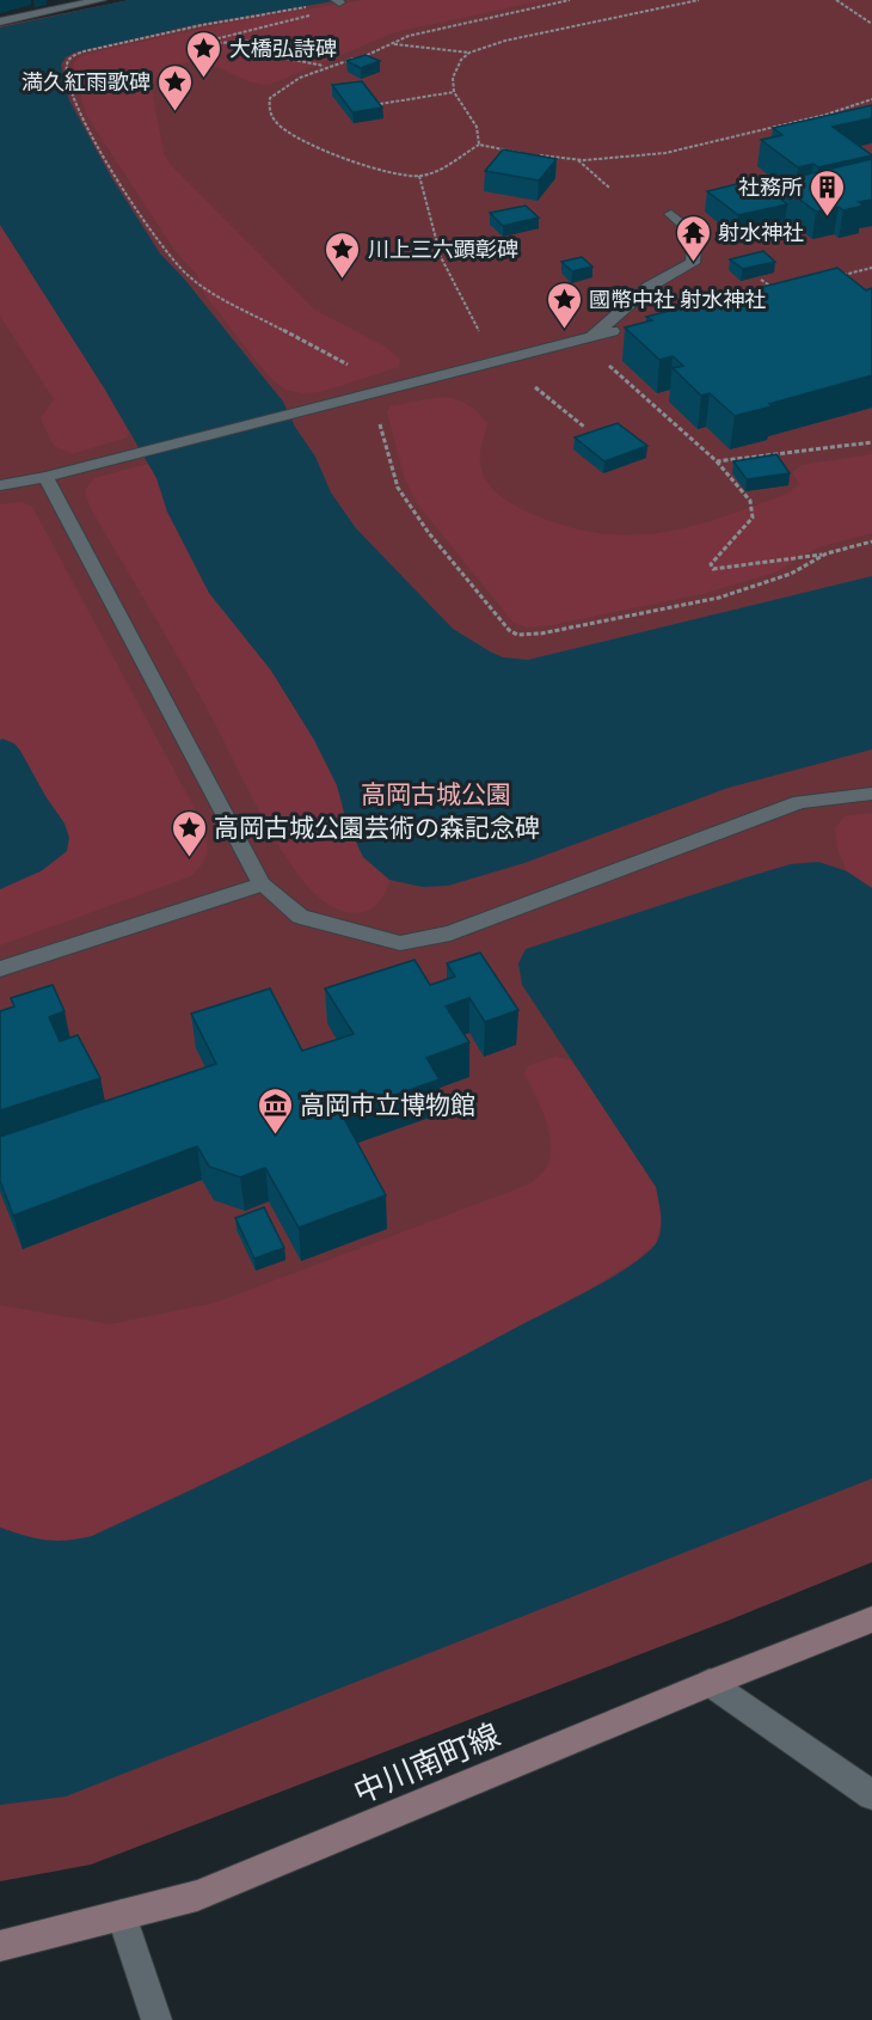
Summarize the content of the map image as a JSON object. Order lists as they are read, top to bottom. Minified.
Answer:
{"streets":{"main road":["中川南町線"]},"parks":["高岡古城公園"],"places":{"place":["大橋弘詩碑","満久紅雨歌碑","川上三六顕彰碑","國幣中社 射水神社","高岡古城公園芸術の森記念碑"],"building":["社務所"],"temple":["射水神社"],"museum":["高岡市立博物館"]}}
